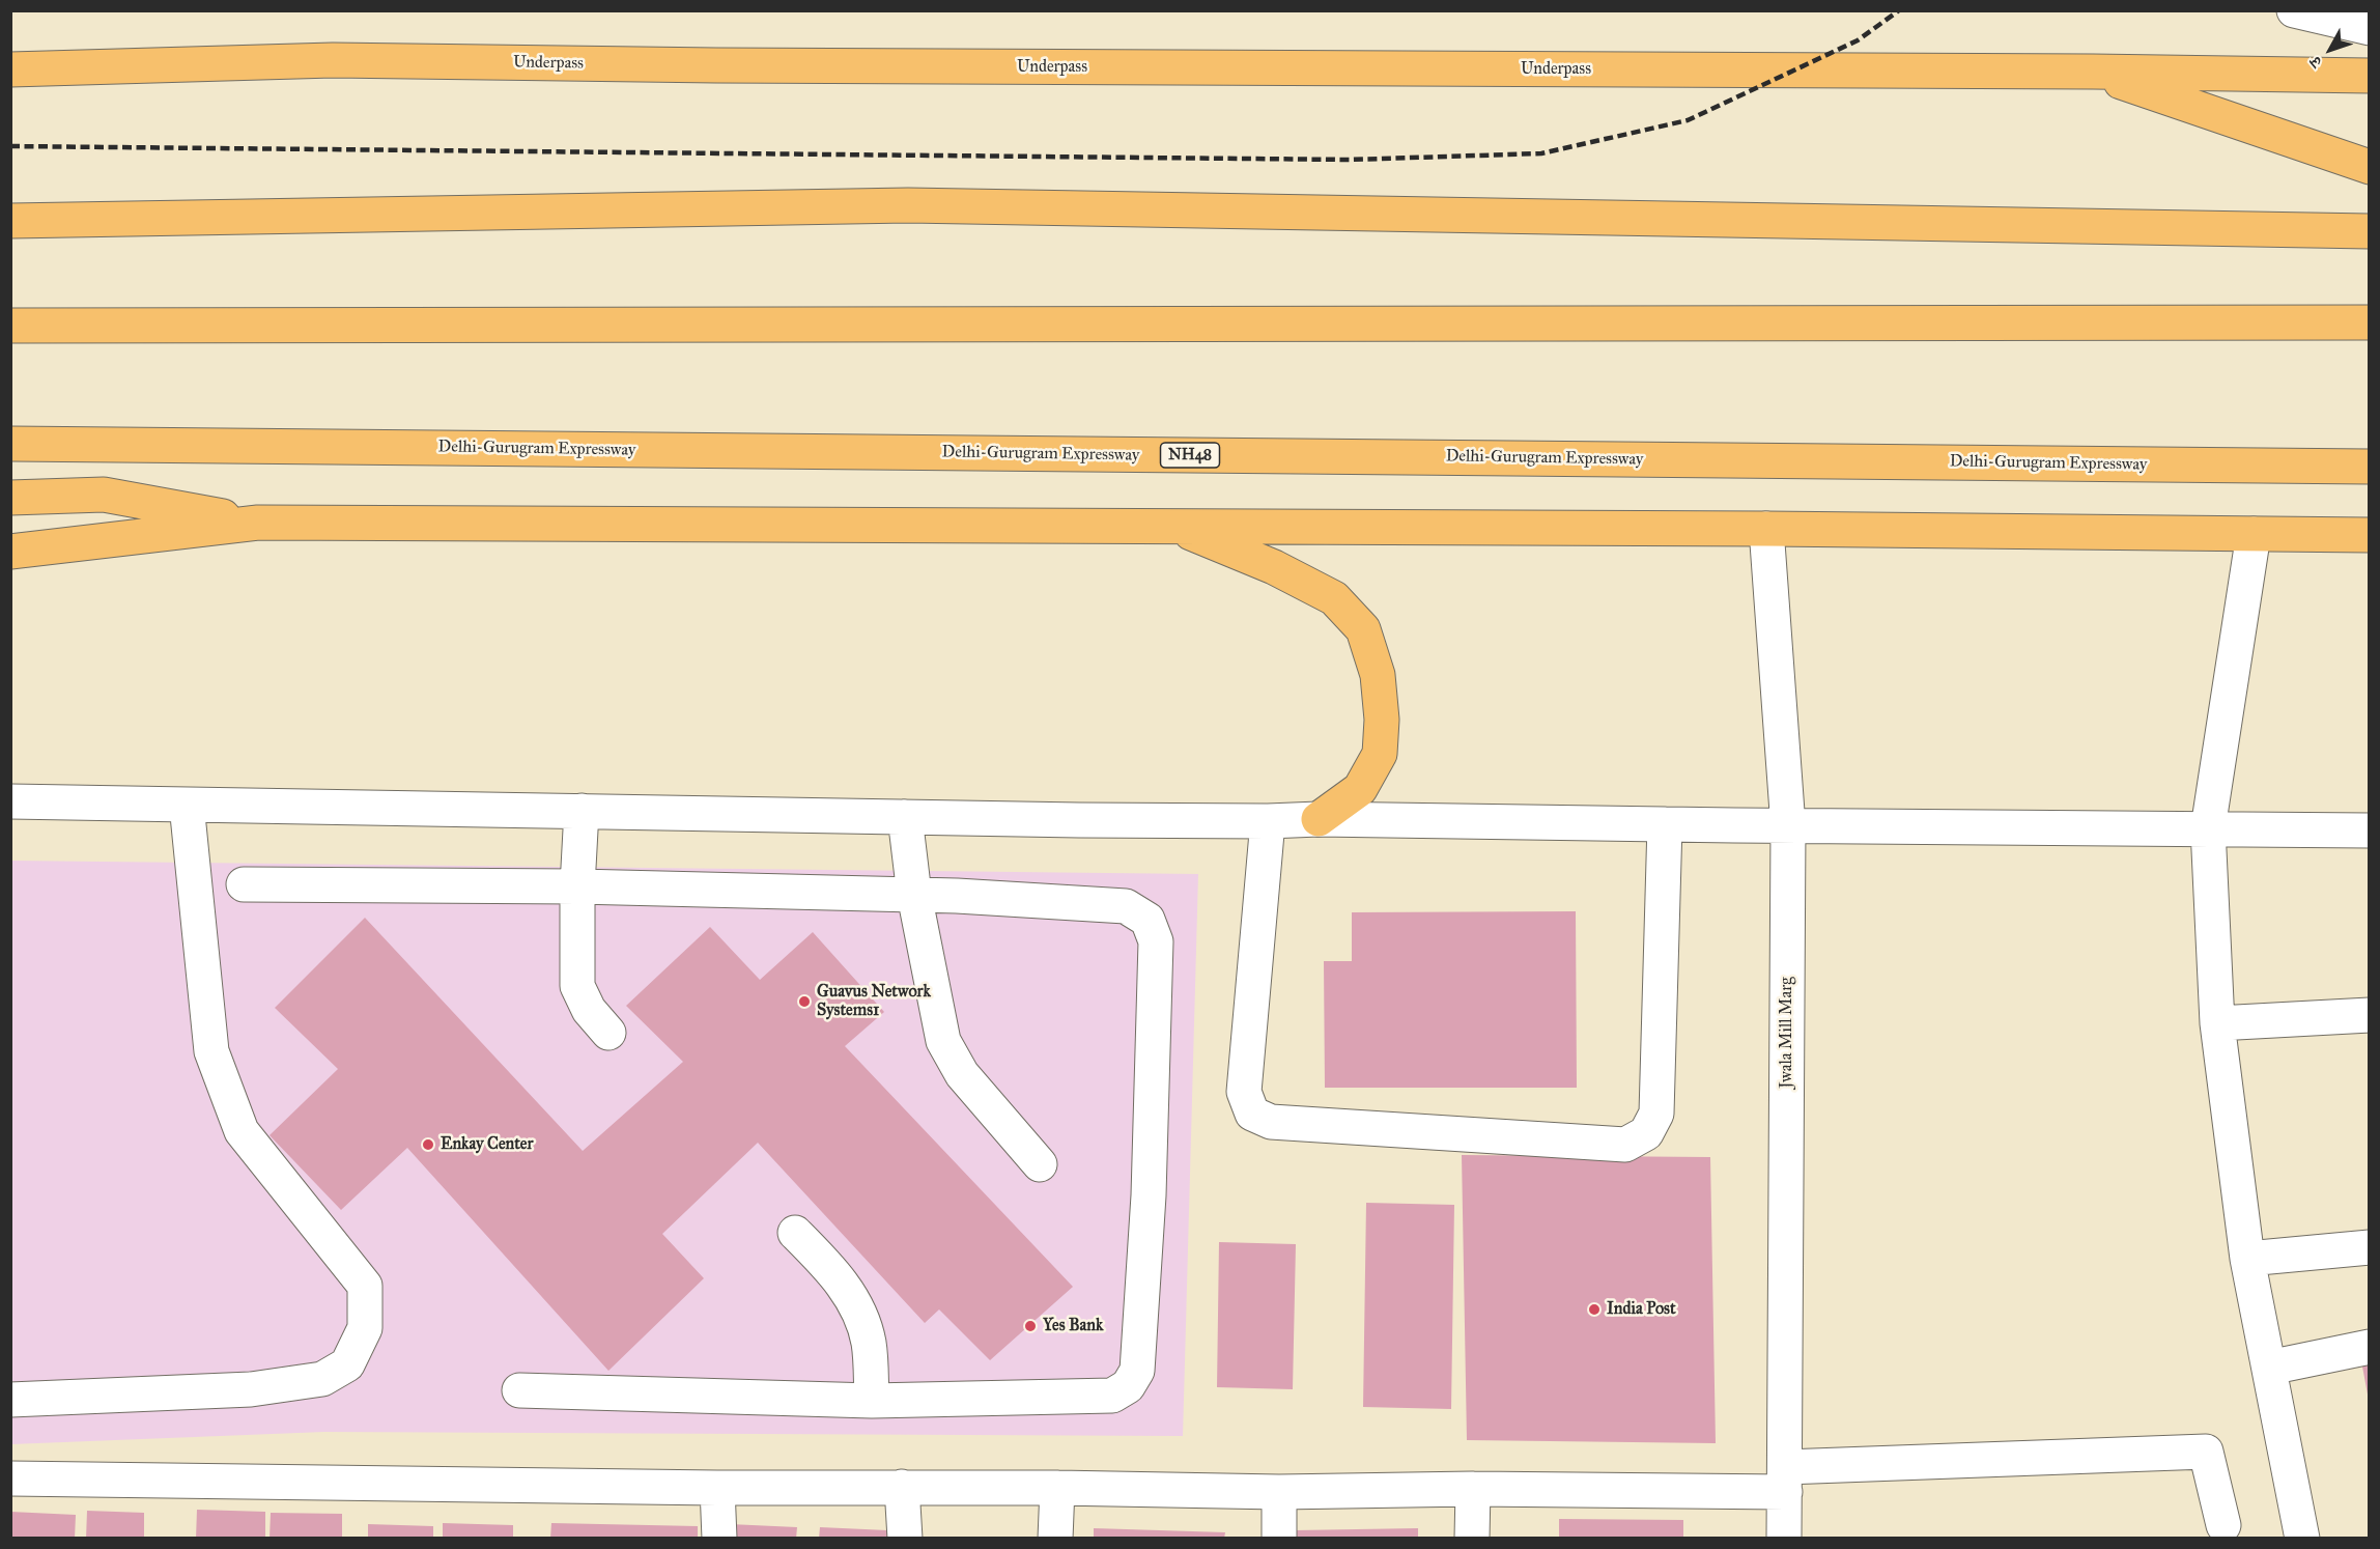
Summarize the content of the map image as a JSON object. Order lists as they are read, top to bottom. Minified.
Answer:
{"streets":{"main road":["Underpass","Delhi-Gurugram Expressway","NH48"],"street":["Jwala Mill Marg"]},"places":["Guavus Network Systems1","Enkay Center","India Post","Yes Bank"],"north":"bottom left"}
